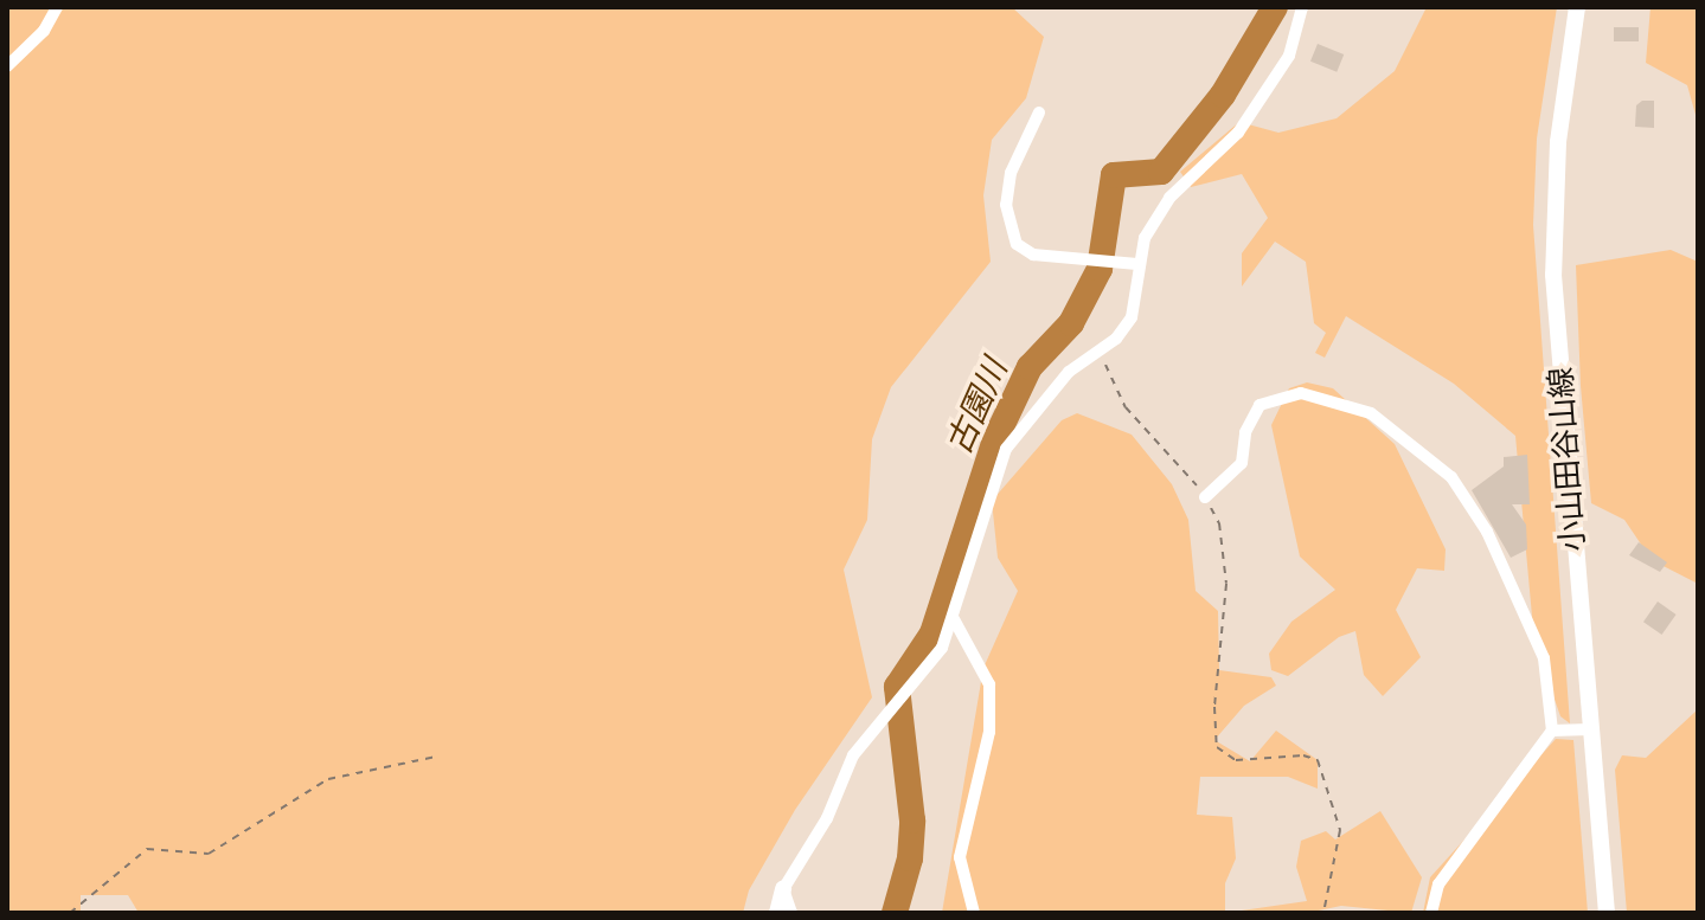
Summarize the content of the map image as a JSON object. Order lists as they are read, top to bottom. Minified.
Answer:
{"streets":{"main road":["小山田谷山線"]},"water":["古園川"]}
